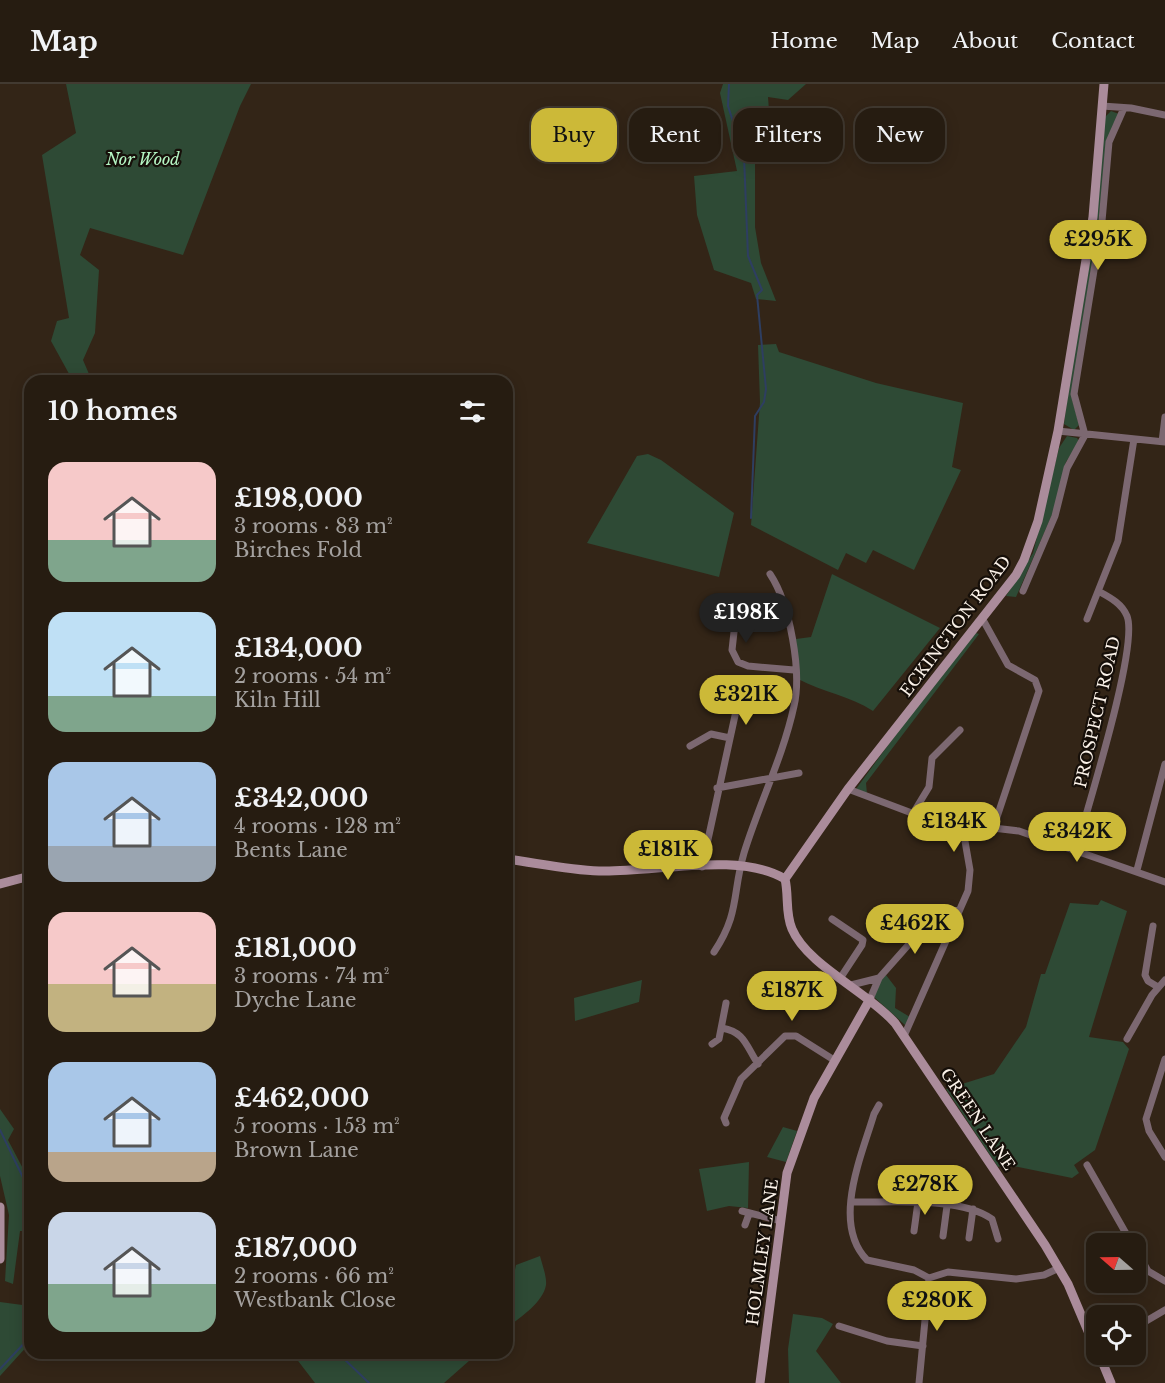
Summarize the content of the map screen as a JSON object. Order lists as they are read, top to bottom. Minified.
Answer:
{"streets":{"main road":["ECKINGTON ROAD","GREEN LANE","HOLMLEY LANE"],"street":["PROSPECT ROAD"]},"crossings":[["ECKINGTON ROAD","GREEN LANE"],["GREEN LANE","HOLMLEY LANE"]],"parks":["Nor Wood"],"north":"left","page":{"header":"Map","nav":["Home","Map","About","Contact"],"chip":["Buy","Rent","Filters","New"],"price":["£295K","£198K","£321K","£134K","£342K","£181K","£462K","£187K","£278K","£280K"],"heading":"10 homes","list":[{"name":"£198,000","note":"3 rooms · 83 m² · Birches Fold"},{"name":"£134,000","note":"2 rooms · 54 m² · Kiln Hill"},{"name":"£342,000","note":"4 rooms · 128 m² · Bents Lane"},{"name":"£181,000","note":"3 rooms · 74 m² · Dyche Lane"},{"name":"£462,000","note":"5 rooms · 153 m² · Brown Lane"},{"name":"£187,000","note":"2 rooms · 66 m² · Westbank Close"}]}}
